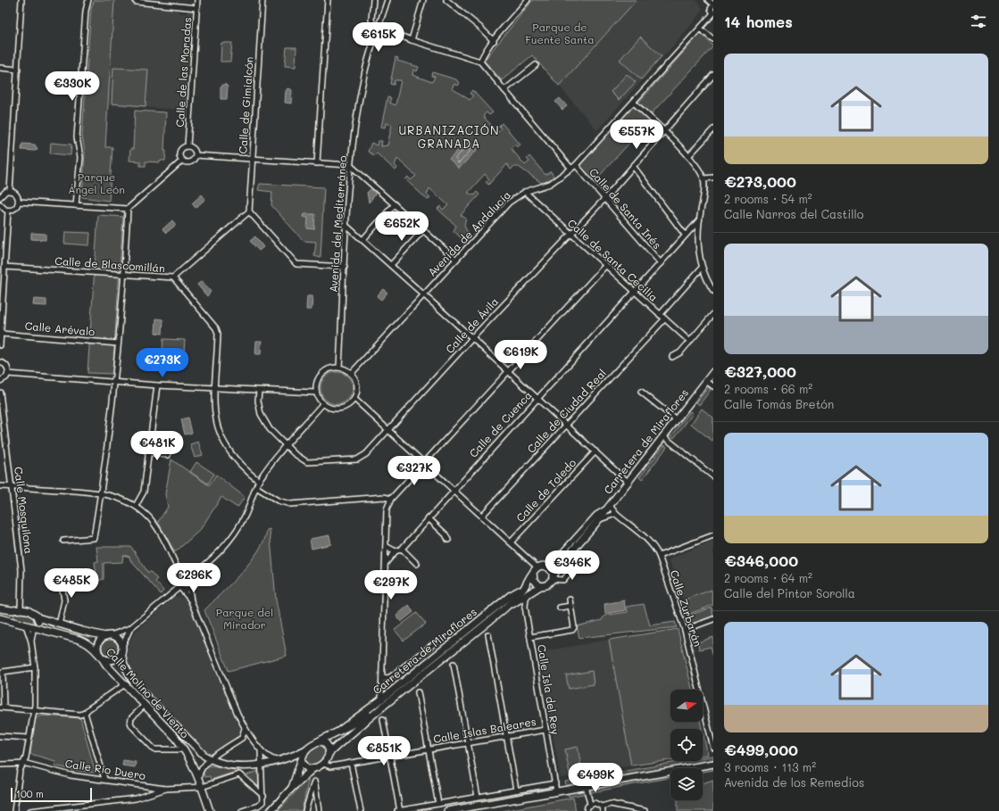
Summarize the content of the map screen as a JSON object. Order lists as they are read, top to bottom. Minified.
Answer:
{"streets":{"main road":["Carretera de Miraflores","Calle Molino de Viento"],"street":["Calle de las Moradas","Calle de Gimialcón","Calle de Santa Inés","Avenida del Mediterráneo","Avenida de Andalucía","Calle de Santa Cecilia","Calle de Blascomillán","Calle de Ávila","Calle Arévalo","Calle de Ciudad Real","Calle de Cuenca","Calle de Toledo","Calle Mosquilona","Calle Zurbarán","Calle Isla del Rey","Calle Islas Baleares","Calle Río Duero"]},"crossings":[["Calle de Santa Inés","Avenida de Andalucía"],["Calle de Santa Inés","Calle de Ávila"],["Calle de Santa Inés","Calle de Cuenca"],["Avenida del Mediterráneo","Avenida de Andalucía"],["Avenida de Andalucía","Calle de Santa Cecilia"],["Calle de Santa Cecilia","Calle de Ávila"],["Calle de Santa Cecilia","Calle de Ciudad Real"],["Calle de Santa Cecilia","Calle de Cuenca"],["Carretera de Miraflores","Calle Zurbarán"],["Carretera de Miraflores","Calle Isla del Rey"],["Carretera de Miraflores","Calle Molino de Viento"],["Carretera de Miraflores","Calle Islas Baleares"],["Calle Mosquilona","Calle Molino de Viento"],["Calle Isla del Rey","Calle Islas Baleares"],["Calle Molino de Viento","Calle Islas Baleares"]],"districts":["URBANIZACIÓN GRANADA"],"parks":["Parque de Fuente Santa","Parque Ángel León","Parque del Mirador"],"scale_bar":"100 m","north":"right","page":{"heading":"14 homes","price":["€615K","€330K","€557K","€652K","€619K","€273K","€481K","€327K","€346K","€296K","€485K","€297K","€851K","€499K"],"list":[{"name":"€273,000","note":"2 rooms · 54 m² · Calle Narros del Castillo"},{"name":"€327,000","note":"2 rooms · 66 m² · Calle Tomás Bretón"},{"name":"€346,000","note":"2 rooms · 64 m² · Calle del Pintor Sorolla"},{"name":"€499,000","note":"3 rooms · 113 m² · Avenida de los Remedios"}],"scale":"100 m"}}
